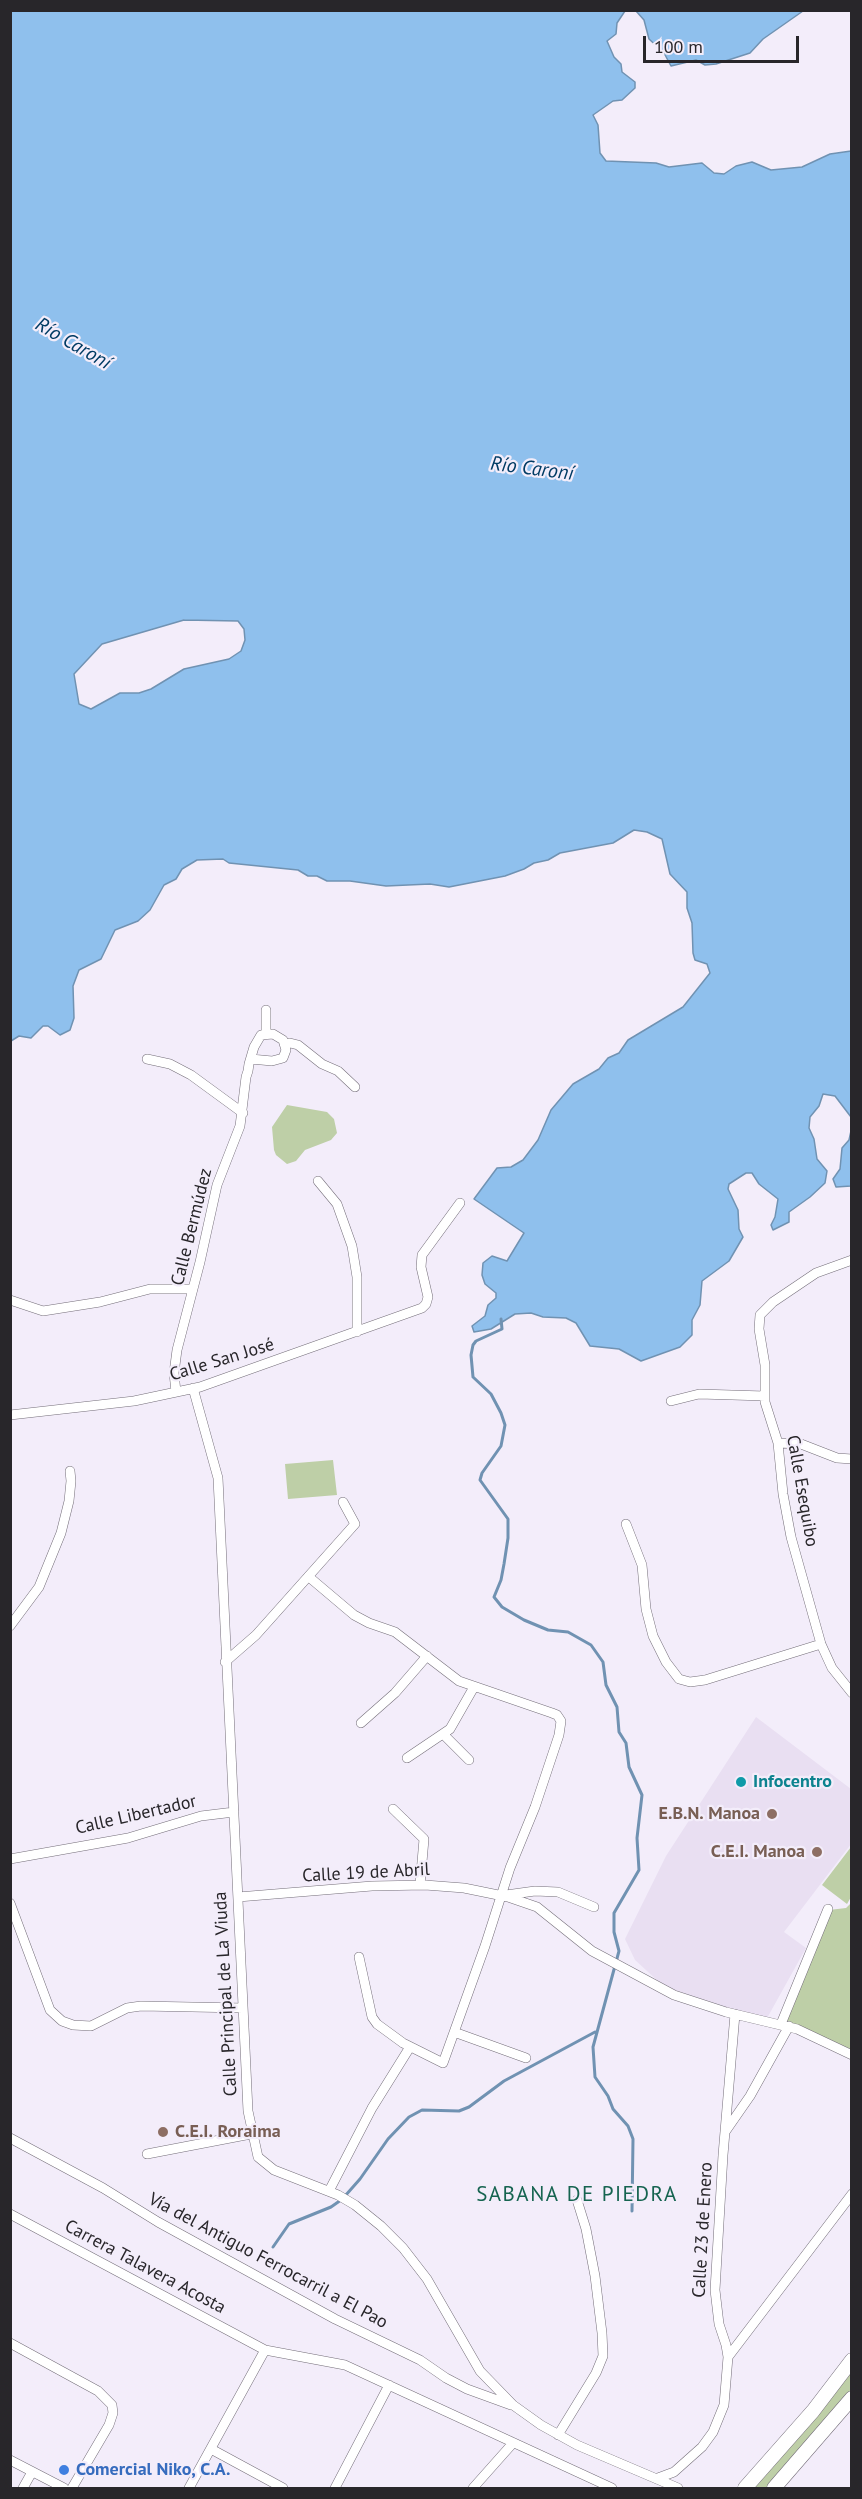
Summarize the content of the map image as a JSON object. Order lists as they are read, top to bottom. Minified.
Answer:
{"streets":{"street":["Calle Bermúdez","Calle San José","Calle Esequibo","Calle Libertador","Calle 19 de Abril","Calle Principal de La Viuda","Calle 23 de Enero","Vía del Antiguo Ferrocarril a El Pao","Carrera Talavera Acosta"]},"crossings":[["Calle Bermúdez","Calle San José"],["Calle San José","Calle Principal de La Viuda"],["Calle Libertador","Calle Principal de La Viuda"],["Calle 19 de Abril","Calle Principal de La Viuda"],["Calle 19 de Abril","Calle 23 de Enero"],["Calle Principal de La Viuda","Calle 23 de Enero"],["Calle Principal de La Viuda","Vía del Antiguo Ferrocarril a El Pao"]],"districts":["SABANA DE PIEDRA"],"water":["Río Caroní"],"places":["Infocentro","E.B.N. Manoa","C.E.I. Manoa","C.E.I. Roraima","Comercial Niko, C.A."],"scale_bar":"100 m"}
